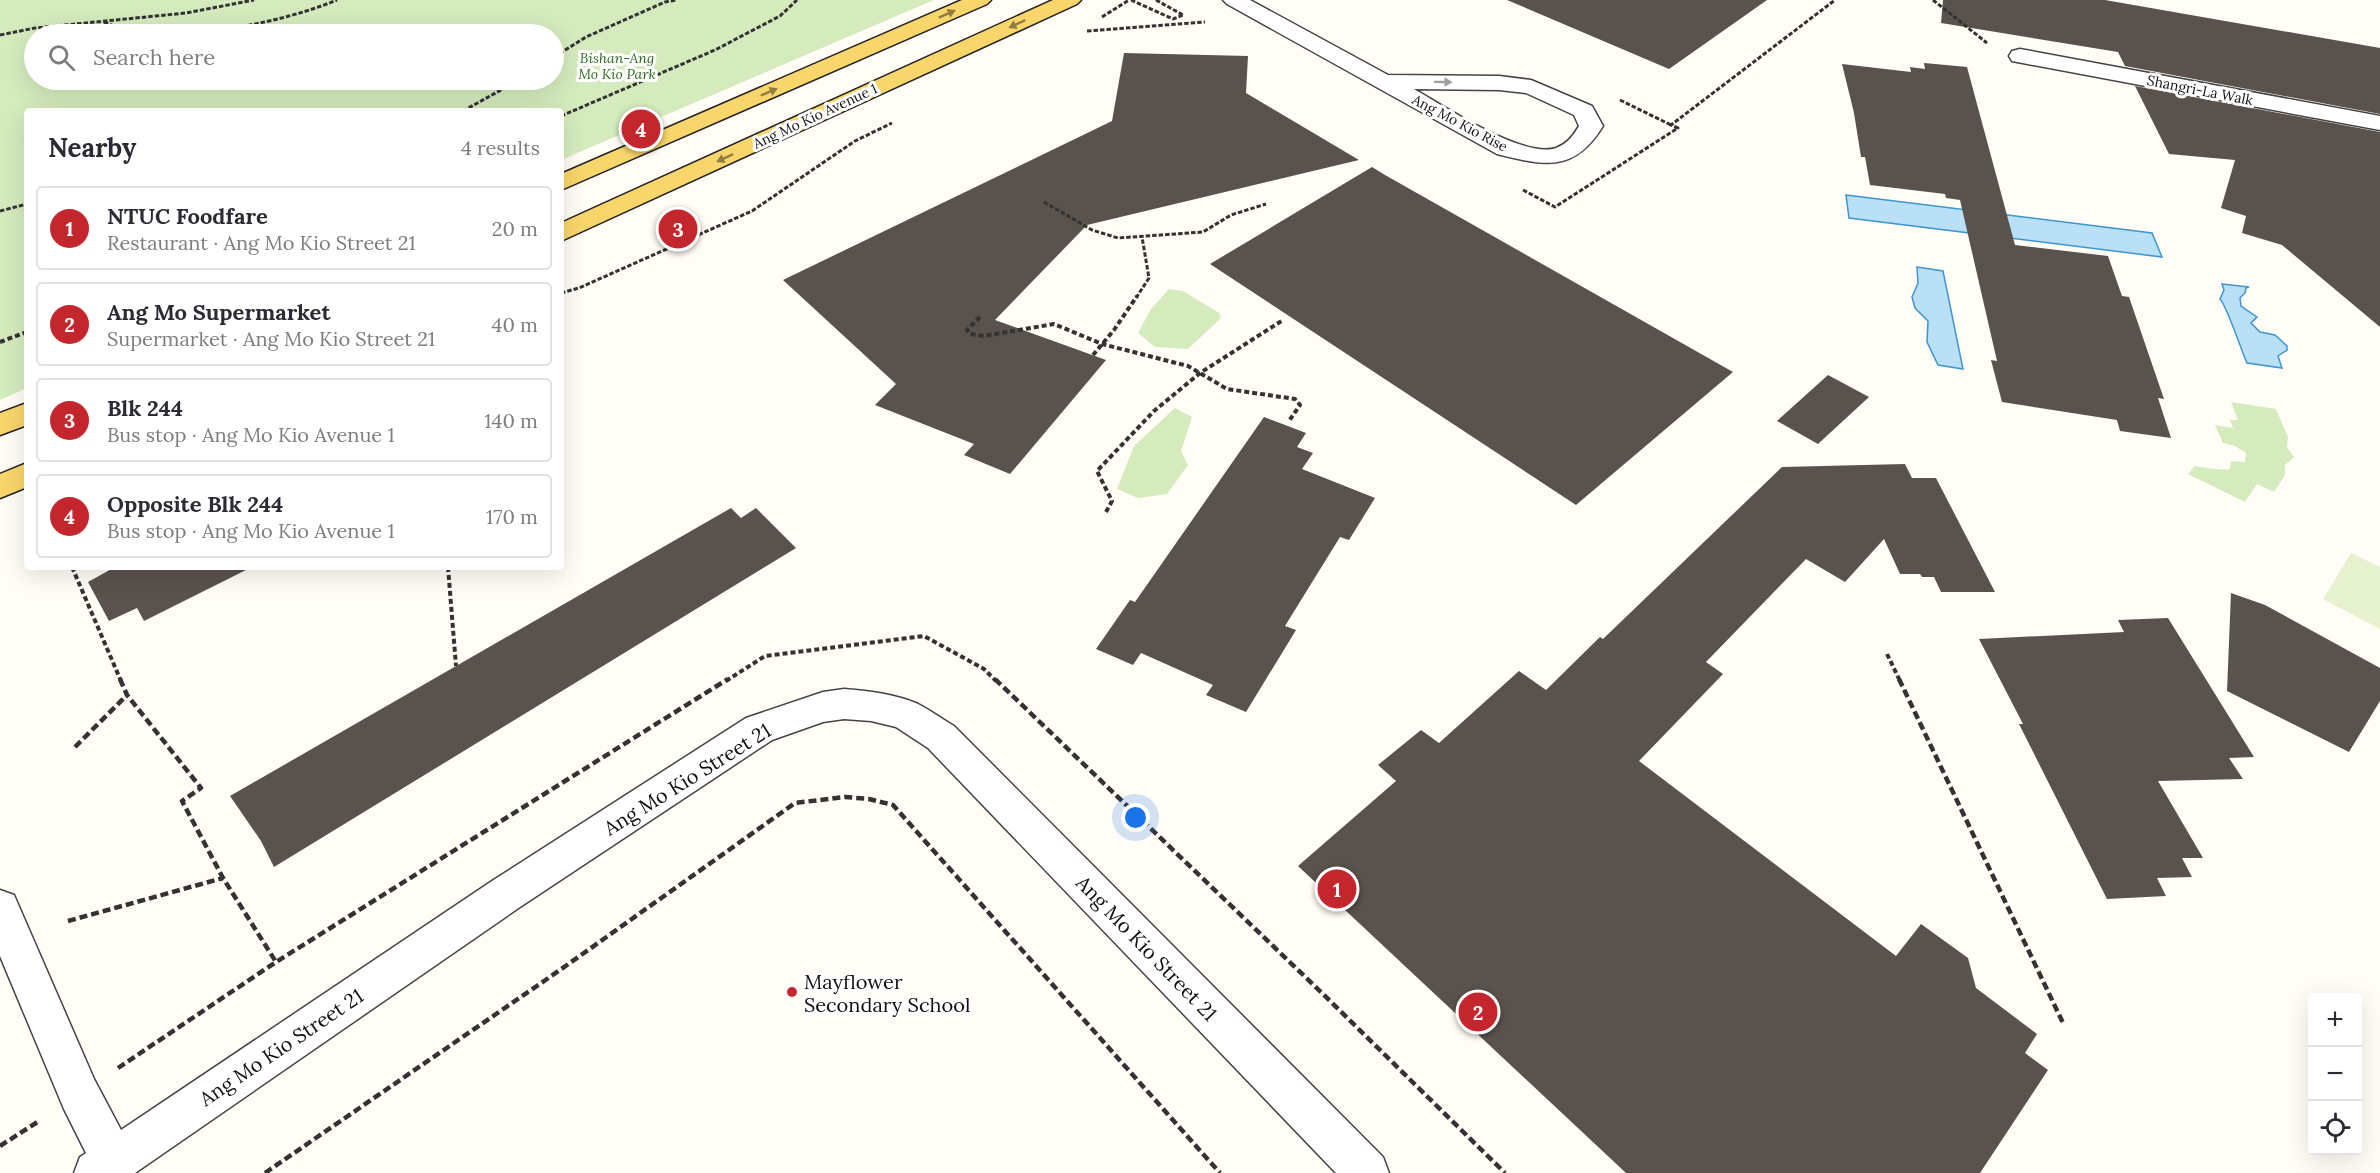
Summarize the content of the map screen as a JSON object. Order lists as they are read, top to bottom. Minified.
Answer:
{"streets":{"main road":["Ang Mo Kio Avenue 1"],"street":["Shangri-La Walk","Ang Mo Kio Rise","Ang Mo Kio Street 21"]},"parks":["Bishan-Ang Mo Kio Park"],"places":["Mayflower Secondary School"],"page":{"search":"Search here","pins":["4","3","1","2"],"heading":["Nearby","4 results"],"list":[{"mark":"1","name":"NTUC Foodfare","note":"Restaurant · Ang Mo Kio Street 21","value":"20 m"},{"mark":"2","name":"Ang Mo Supermarket","note":"Supermarket · Ang Mo Kio Street 21","value":"40 m"},{"mark":"3","name":"Blk 244","note":"Bus stop · Ang Mo Kio Avenue 1","value":"140 m"},{"mark":"4","name":"Opposite Blk 244","note":"Bus stop · Ang Mo Kio Avenue 1","value":"170 m"}],"map_buttons":["+","−"]}}
